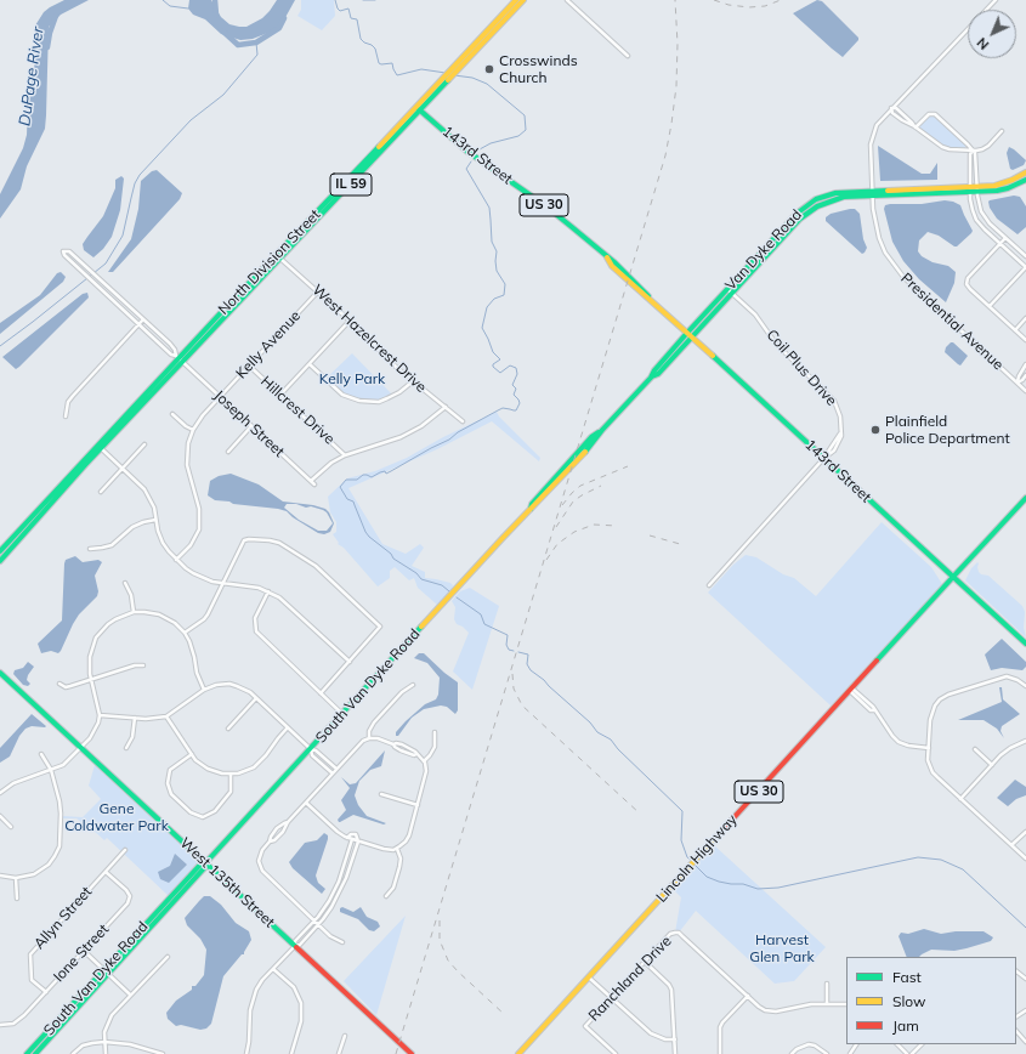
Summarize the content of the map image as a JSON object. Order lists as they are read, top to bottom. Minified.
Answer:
{"streets":{"main road":["143rd Street","IL 59","US 30","Van Dyke Road","North Division Street","South Van Dyke Road","Lincoln Highway","West 135th Street"],"street":["Presidential Avenue","West Hazelcrest Drive","Kelly Avenue","Coil Plus Drive","Hillcrest Drive","Joseph Street","Allyn Street","Ione Street","Ranchland Drive"]},"crossings":[["143rd Street","Van Dyke Road"],["143rd Street","North Division Street"],["143rd Street","Coil Plus Drive"],["143rd Street","Lincoln Highway"],["IL 59","North Division Street"],["Van Dyke Road","Presidential Avenue"],["Van Dyke Road","Coil Plus Drive"],["Van Dyke Road","South Van Dyke Road"],["North Division Street","West Hazelcrest Drive"],["North Division Street","Joseph Street"],["West Hazelcrest Drive","Kelly Avenue"],["Kelly Avenue","Hillcrest Drive"],["Kelly Avenue","Joseph Street"],["South Van Dyke Road","West 135th Street"],["Allyn Street","Ione Street"]],"water":["DuPage River"],"parks":["Kelly Park","Gene Coldwater Park","Harvest Glen Park"],"places":["Crosswinds Church","Plainfield Police Department"],"legend":["Fast","Slow","Jam"],"north":"bottom left"}
